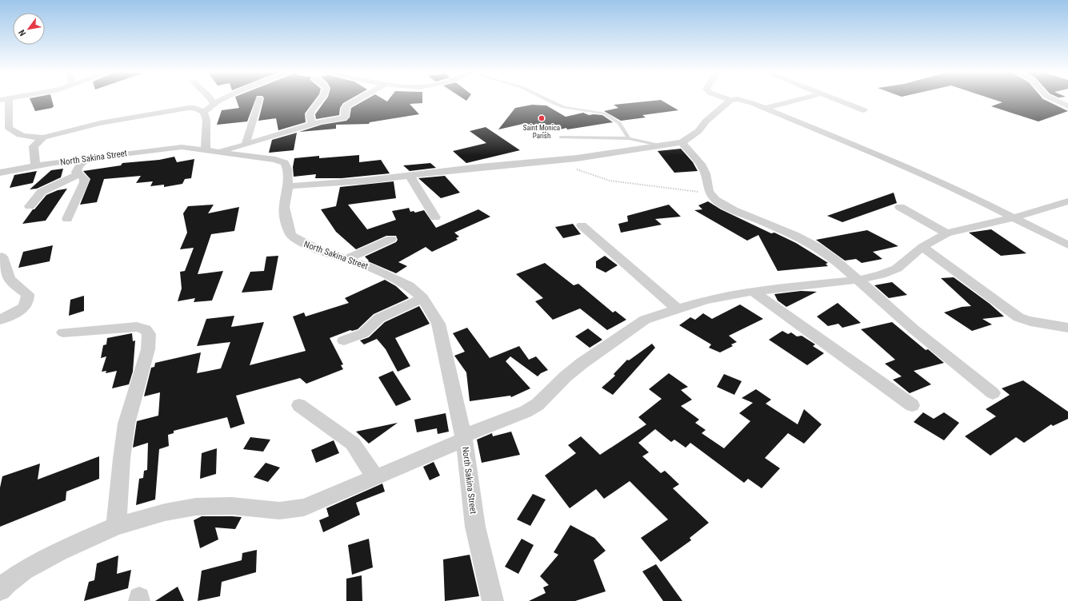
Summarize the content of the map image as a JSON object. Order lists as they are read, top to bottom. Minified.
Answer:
{"streets":{"street":["North Sakina Street"]},"places":["Saint Monica Parish"],"north":"bottom left"}
